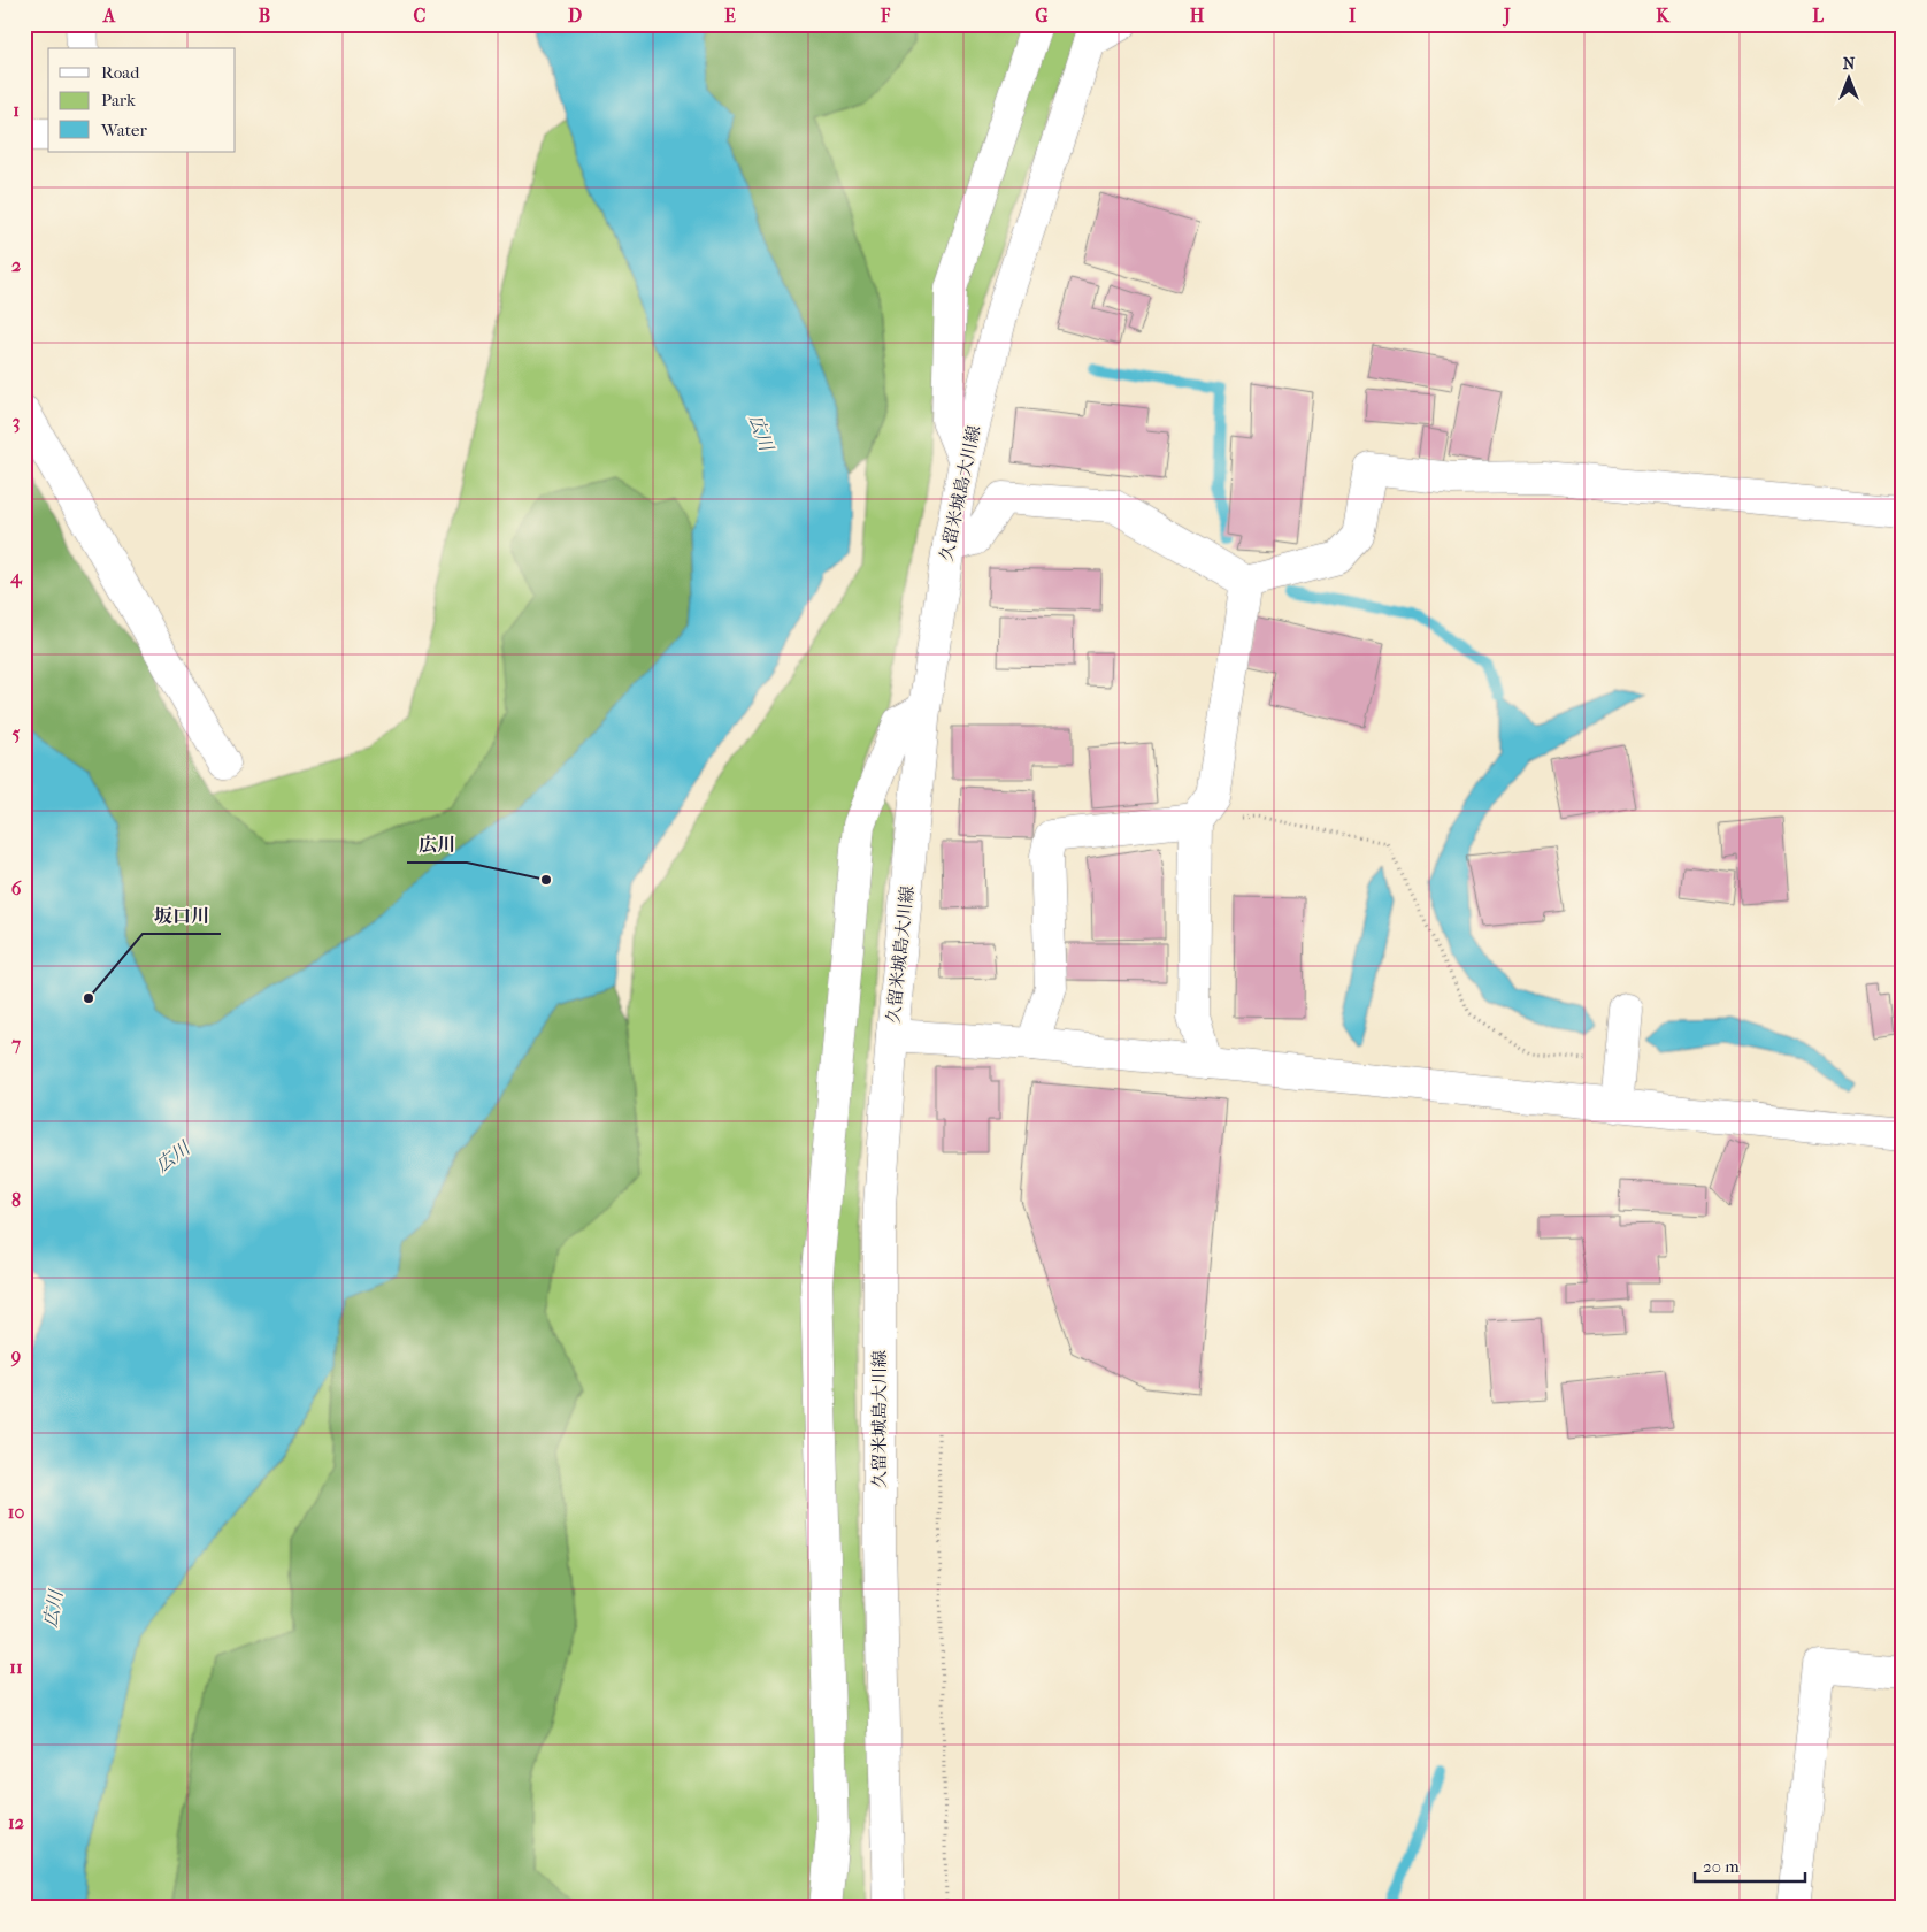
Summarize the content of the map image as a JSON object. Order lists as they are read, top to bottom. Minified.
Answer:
{"streets":{"street":["久留米城島大川線"]},"water":["広川"],"places":["広川","坂口川"],"legend":["Road","Park","Water"],"scale_bar":"20 m","north":"top","grid":{"columns":["A","B","C","D","E","F","G","H","I","J","K","L"],"rows":["1","2","3","4","5","6","7","8","9","10","11","12"]}}
